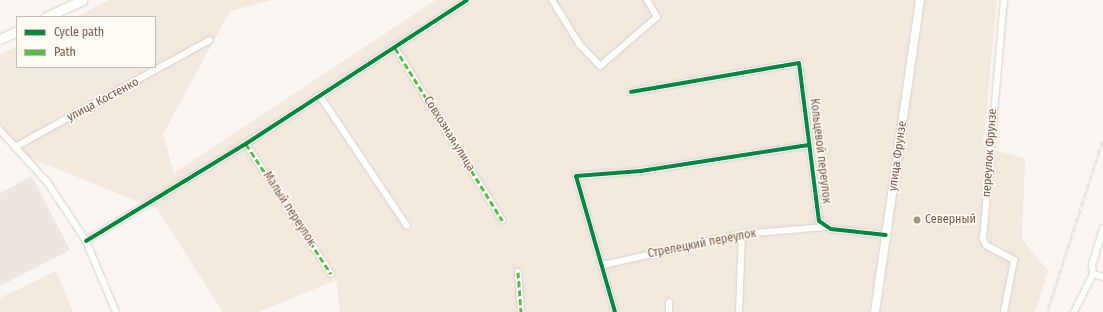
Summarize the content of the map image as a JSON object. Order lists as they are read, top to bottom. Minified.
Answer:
{"streets":{"street":["улица Костенко","Совхозная улица","Кольцевой переулок","переулок Фрунзе","улица Фрунзе","Малый переулок","Стрелецкий переулок"]},"crossings":[["Кольцевой переулок","Стрелецкий переулок"]],"places":["Северный"],"legend":["Cycle path","Path"]}
